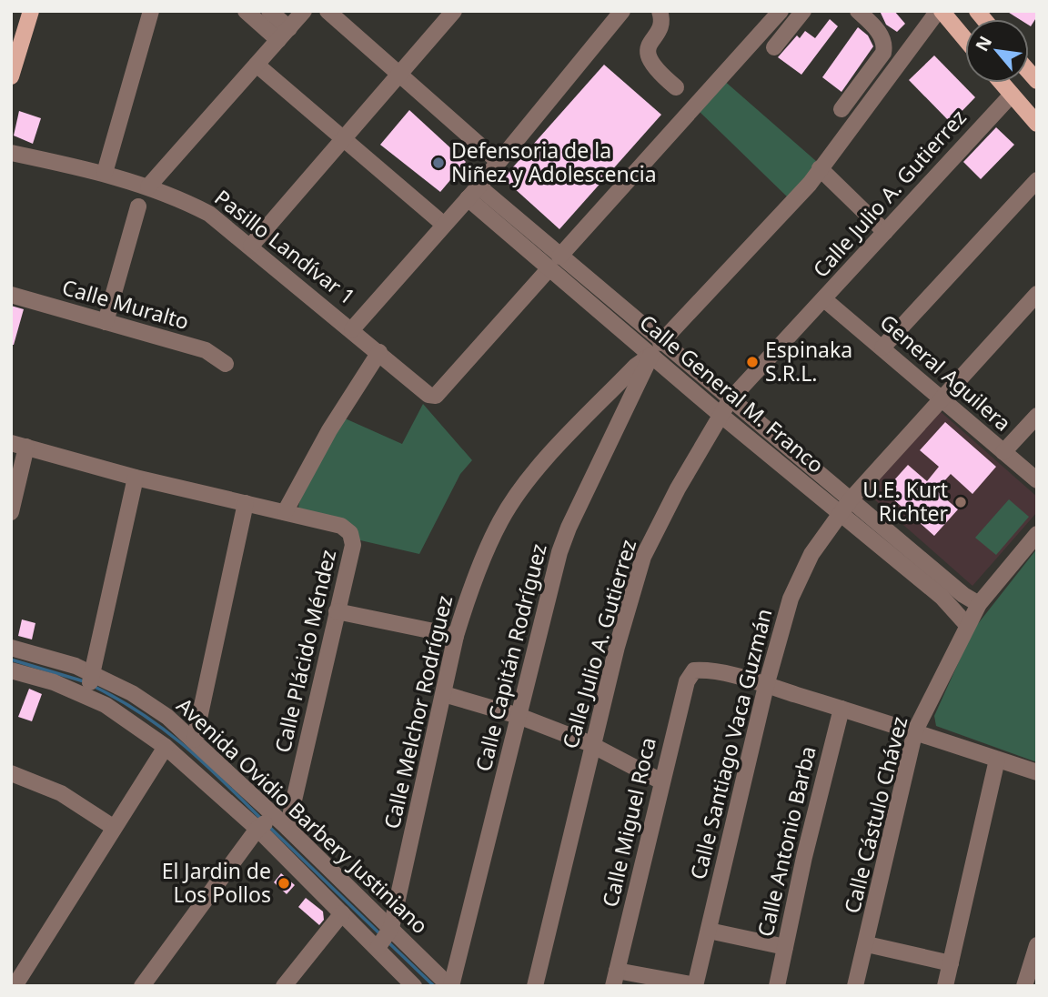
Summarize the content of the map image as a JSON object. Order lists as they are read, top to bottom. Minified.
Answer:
{"streets":{"street":["Calle Julio A. Gutierrez","Pasillo Landívar 1","Calle Muralto","General Aguilera","Calle General M. Franco","Calle Plácido Méndez","Calle Capitán Rodríguez","Calle Melchor Rodríguez","Calle Santiago Vaca Guzmán","Calle Cástulo Chávez","Avenida Ovidio Barbery Justiniano","Calle Miguel Roca","Calle Antonio Barba"]},"crossings":[["Calle Julio A. Gutierrez","General Aguilera"],["Calle Julio A. Gutierrez","Calle General M. Franco"],["Pasillo Landívar 1","Calle General M. Franco"],["General Aguilera","Calle Santiago Vaca Guzmán"],["Calle General M. Franco","Calle Capitán Rodríguez"],["Calle General M. Franco","Calle Melchor Rodríguez"],["Calle General M. Franco","Calle Santiago Vaca Guzmán"],["Calle General M. Franco","Calle Cástulo Chávez"],["Calle Plácido Méndez","Avenida Ovidio Barbery Justiniano"],["Calle Capitán Rodríguez","Calle Melchor Rodríguez"],["Calle Capitán Rodríguez","Avenida Ovidio Barbery Justiniano"],["Calle Melchor Rodríguez","Avenida Ovidio Barbery Justiniano"],["Calle Santiago Vaca Guzmán","Calle Miguel Roca"]],"places":["Defensoria de la Niñez y Adolescencia","Espinaka S.R.L.","U.E. Kurt Richter","El Jardin de Los Pollos"],"north":"top left"}
